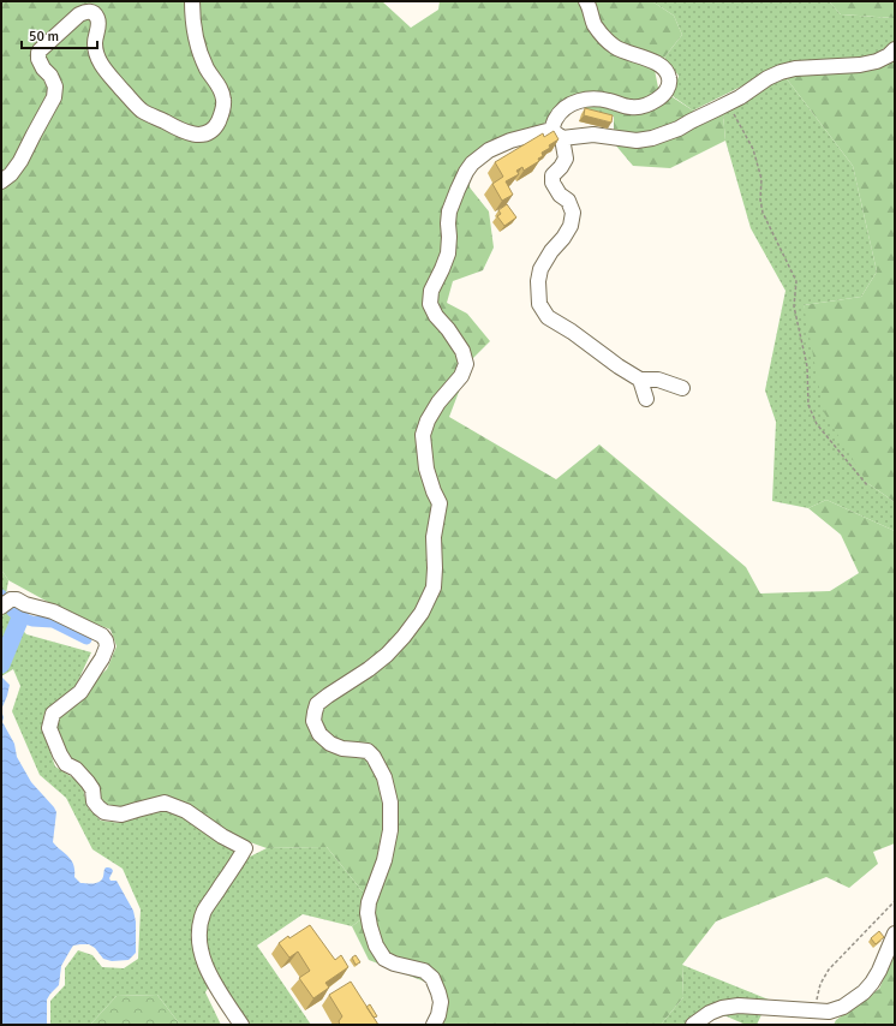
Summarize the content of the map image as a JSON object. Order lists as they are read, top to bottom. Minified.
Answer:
{"scale_bar":"50 m"}
